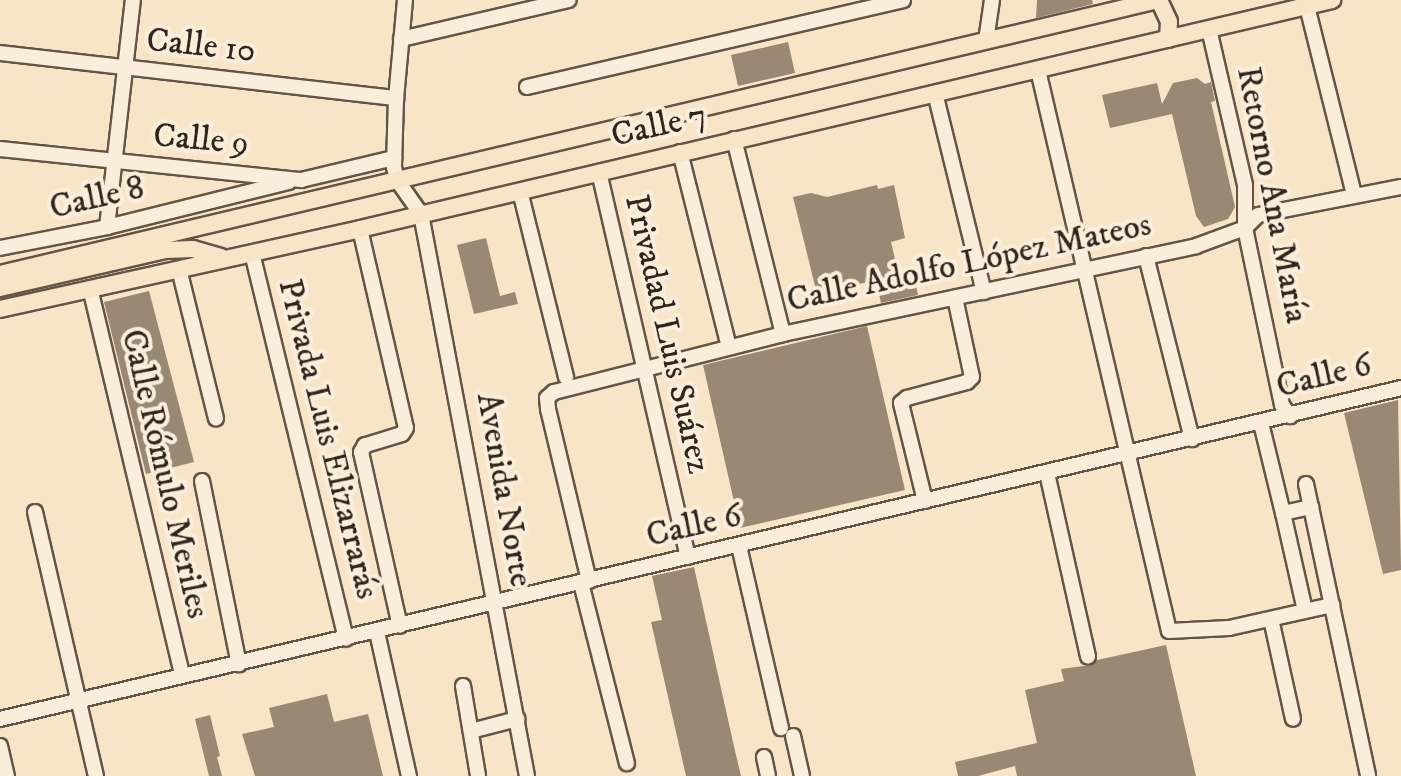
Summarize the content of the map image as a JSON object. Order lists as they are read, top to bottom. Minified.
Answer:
{"streets":{"main road":["Calle 7"],"street":["Calle 10","Calle 9","Retorno Ana María","Calle 8","Calle Adolfo López Mateos","Privadad Luis Suárez","Calle 6","Privada Luis Elizarrarás","Calle Rómulo Meriles","Avenida Norte"]},"crossings":[["Calle 7","Retorno Ana María"],["Calle 7","Privadad Luis Suárez"],["Calle 7","Privada Luis Elizarrarás"],["Calle 7","Calle Rómulo Meriles"],["Calle 7","Avenida Norte"],["Calle 9","Calle 8"],["Retorno Ana María","Calle Adolfo López Mateos"],["Retorno Ana María","Calle 6"],["Calle Adolfo López Mateos","Privadad Luis Suárez"],["Calle Adolfo López Mateos","Calle 6"],["Privadad Luis Suárez","Calle 6"],["Calle 6","Privada Luis Elizarrarás"],["Calle 6","Calle Rómulo Meriles"],["Calle 6","Avenida Norte"]]}
